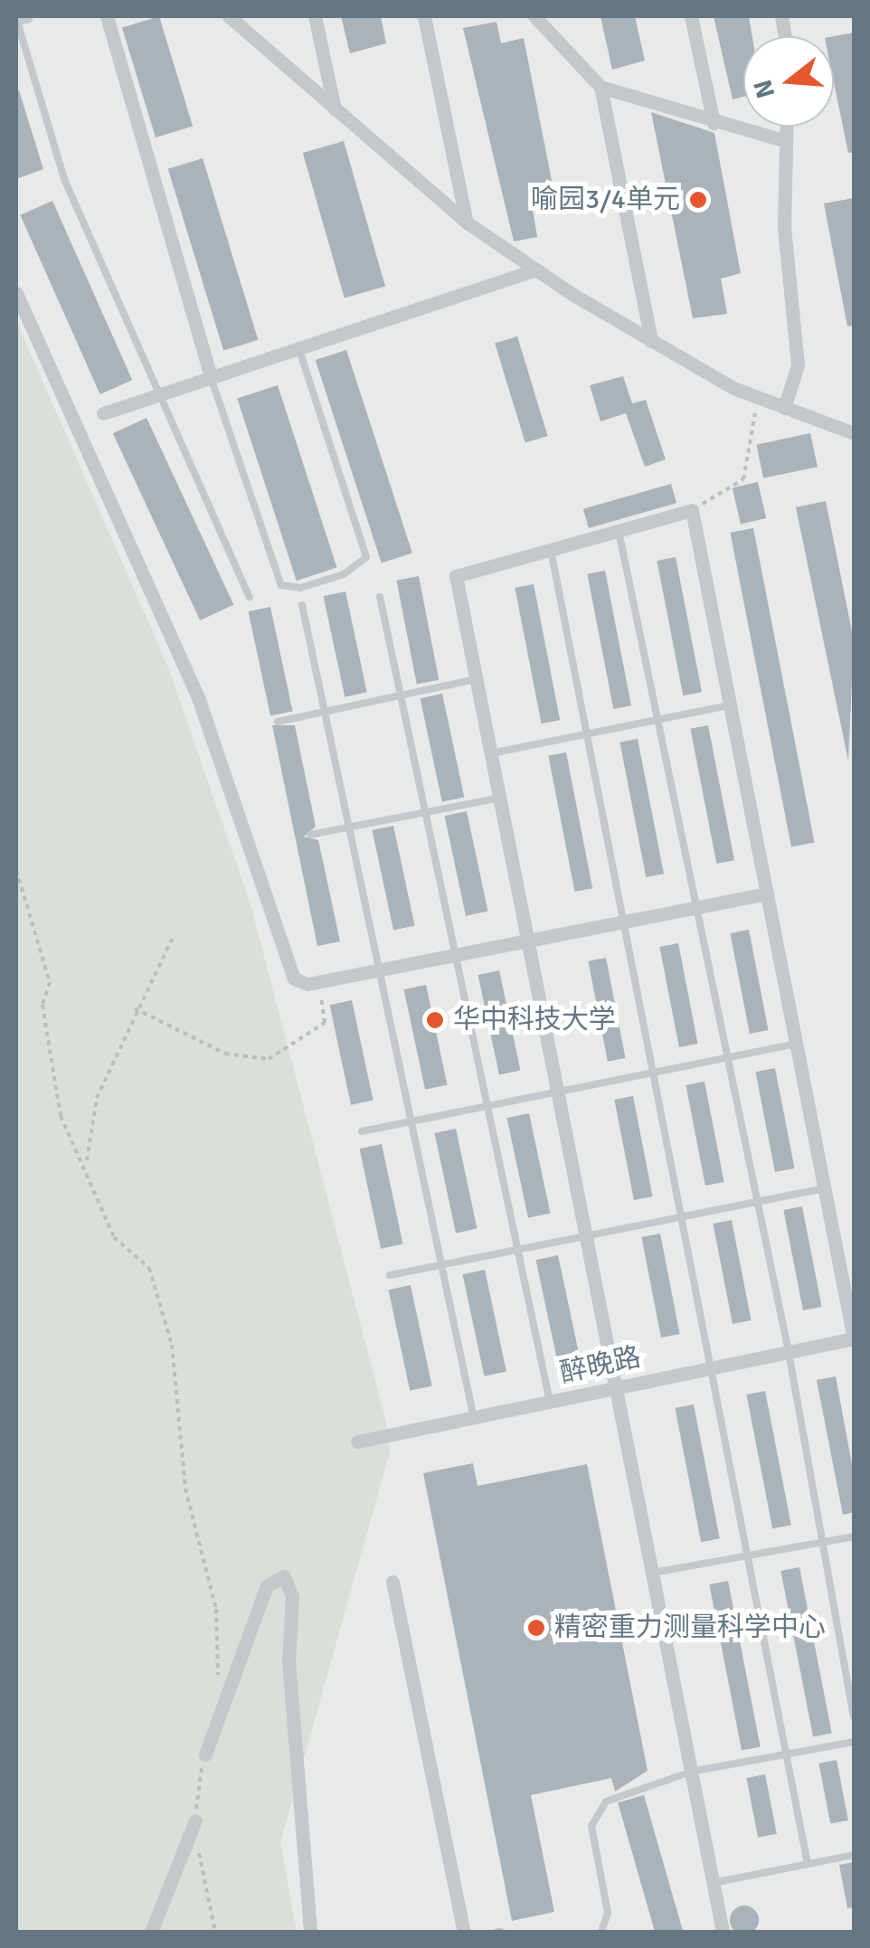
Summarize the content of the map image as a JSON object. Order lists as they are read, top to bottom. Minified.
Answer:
{"streets":{"street":["醉晚路"]},"places":["喻园3/4单元","华中科技大学","精密重力测量科学中心"],"north":"left"}
